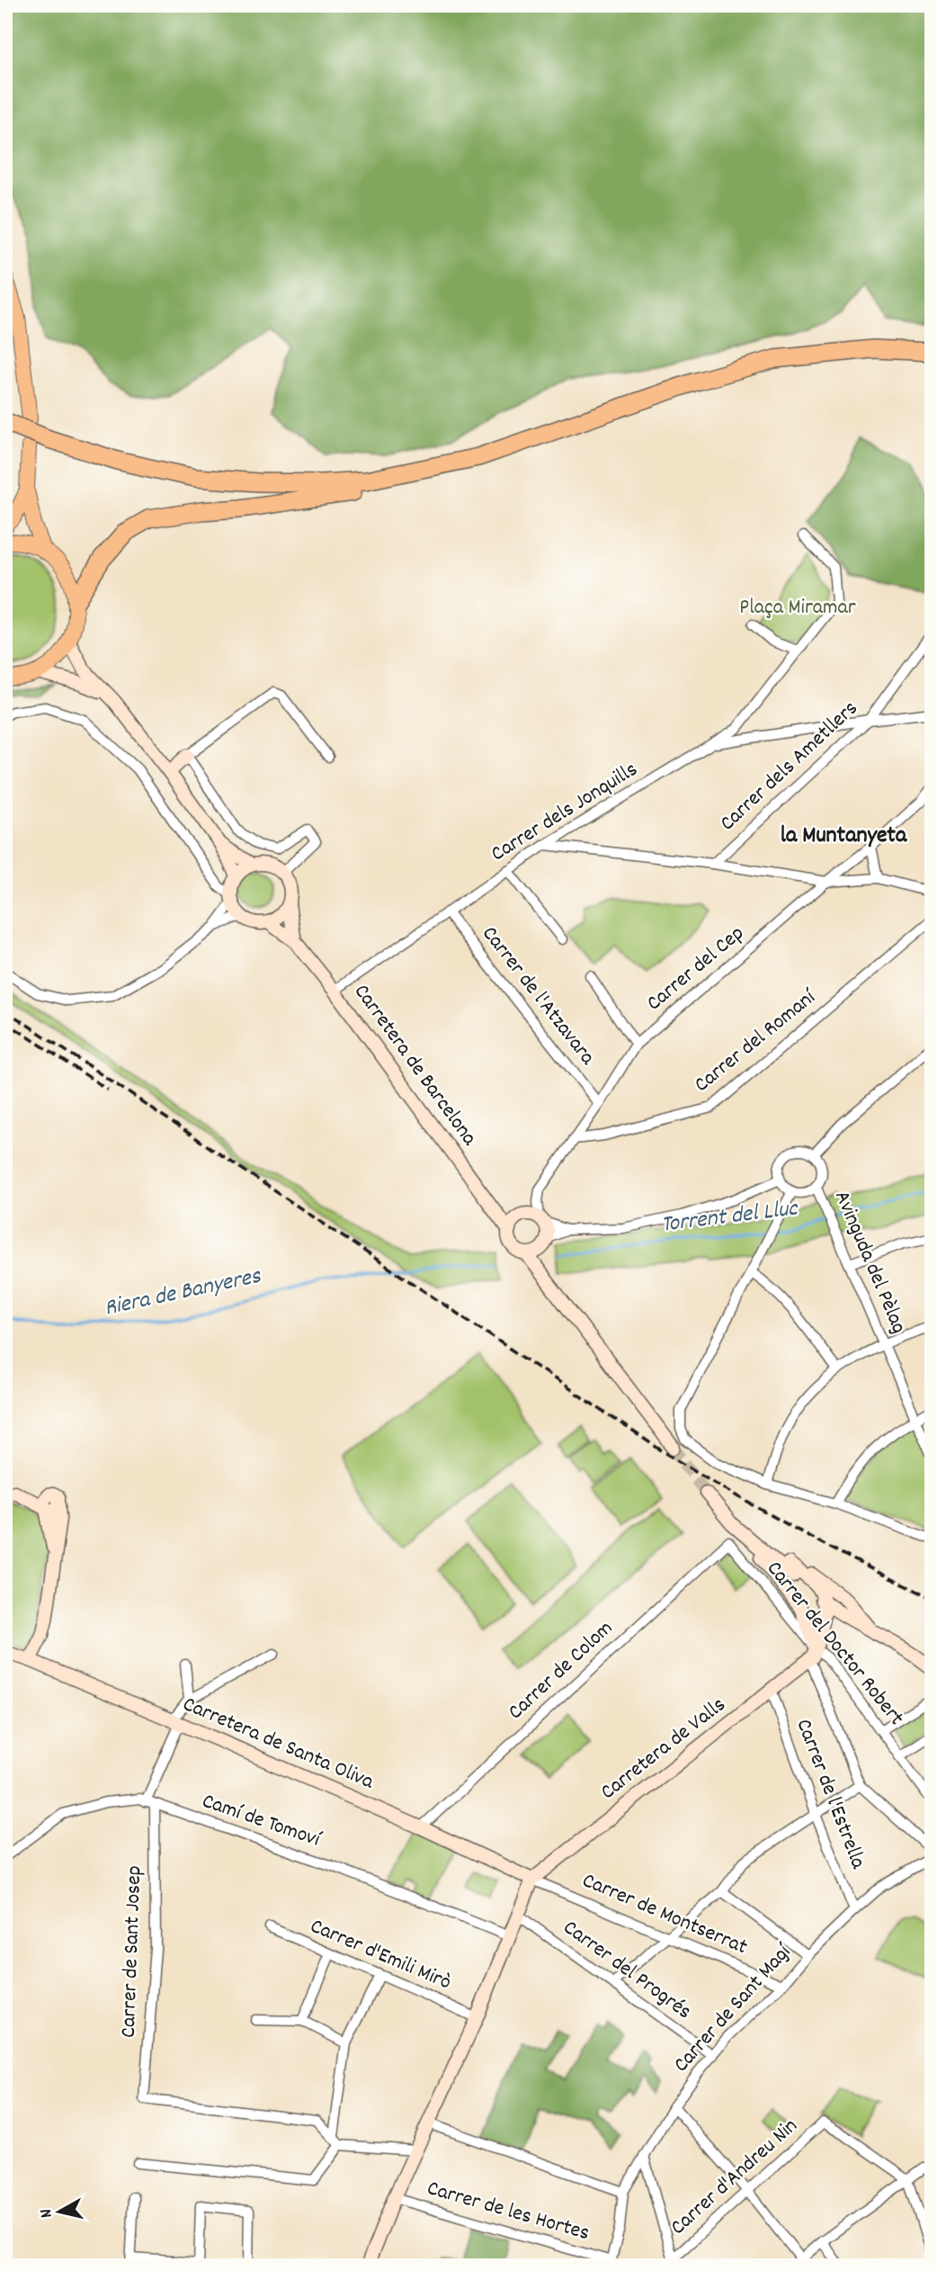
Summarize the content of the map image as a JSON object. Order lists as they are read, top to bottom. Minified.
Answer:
{"streets":{"street":["Carrer dels Ametllers","Carrer dels Jonquills","Carrer del Cep","Carrer de l'Atzavara","Carrer del Romaní","Carretera de Barcelona","Avinguda del Pèlag","Carrer del Doctor Robert","Carrer de Colom","Carretera de Santa Oliva","Carretera de Valls","Carrer de l'Estrella","Camí de Tomoví","Carrer de Montserrat","Carrer de Sant Josep","Carrer d'Emili Mirò","Carrer del Progrés","Carrer de Sant Magí","Carrer d'Andreu Nin","Carrer de les Hortes"]},"crossings":[["Carrer dels Jonquills","Carrer de l'Atzavara"],["Carrer dels Jonquills","Carretera de Barcelona"],["Carrer del Cep","Carrer de l'Atzavara"],["Carrer del Cep","Carrer del Romaní"],["Carrer del Cep","Carretera de Barcelona"],["Carrer del Doctor Robert","Carrer de Colom"],["Carrer del Doctor Robert","Carretera de Valls"],["Carrer de Colom","Carretera de Santa Oliva"],["Carretera de Santa Oliva","Carretera de Valls"],["Carretera de Santa Oliva","Carrer de Montserrat"],["Carretera de Santa Oliva","Carrer de Sant Josep"],["Carretera de Valls","Carrer de l'Estrella"],["Carretera de Valls","Carrer de Montserrat"],["Carrer de l'Estrella","Carrer de Sant Magí"],["Camí de Tomoví","Carrer de Sant Josep"],["Carrer de Montserrat","Carrer de Sant Magí"],["Carrer del Progrés","Carrer de Sant Magí"],["Carrer de Sant Magí","Carrer de les Hortes"]],"districts":["la Muntanyeta"],"water":["Torrent del Lluc","Riera de Banyeres"],"parks":["Plaça Miramar"],"north":"left"}
